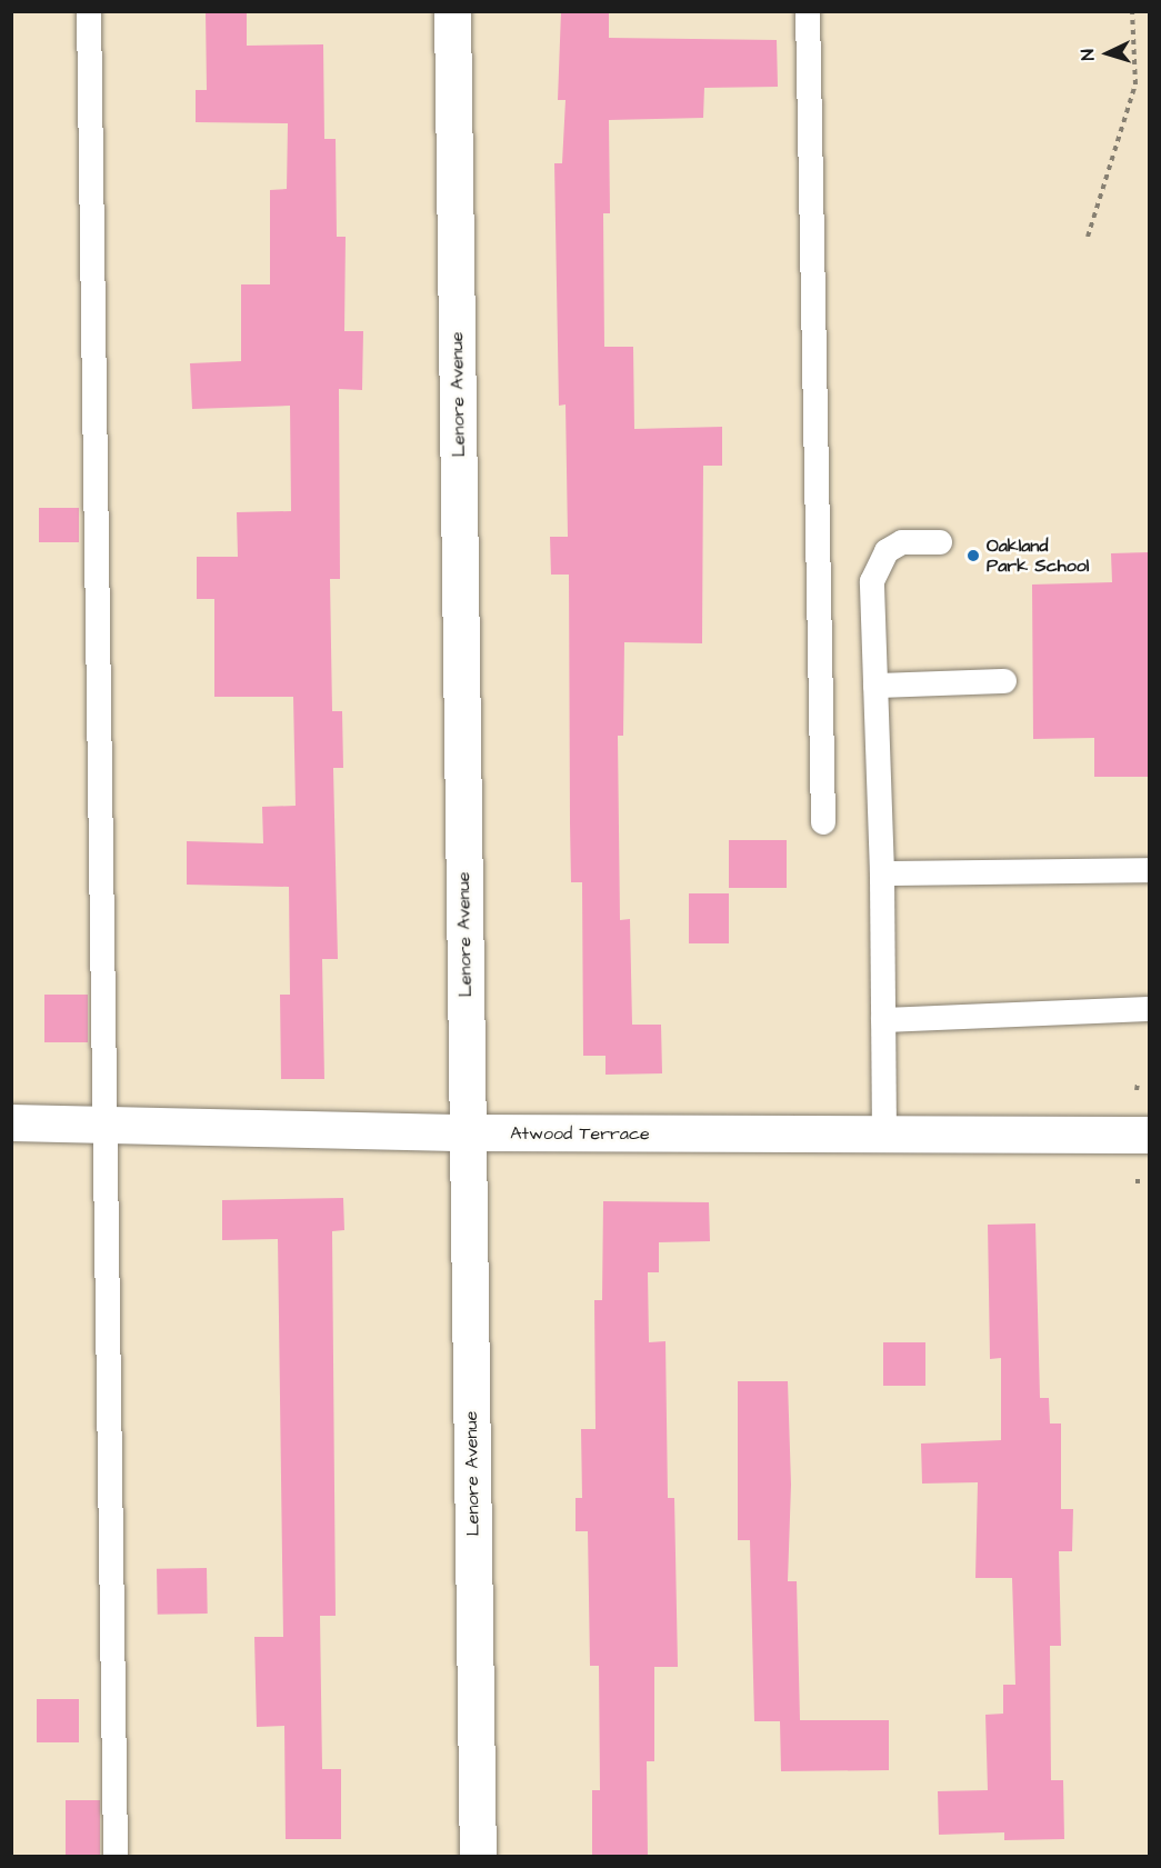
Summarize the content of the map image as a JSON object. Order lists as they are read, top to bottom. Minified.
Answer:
{"streets":{"street":["Lenore Avenue","Atwood Terrace"]},"crossings":[["Lenore Avenue","Atwood Terrace"]],"places":["Oakland Park School"],"north":"left"}
